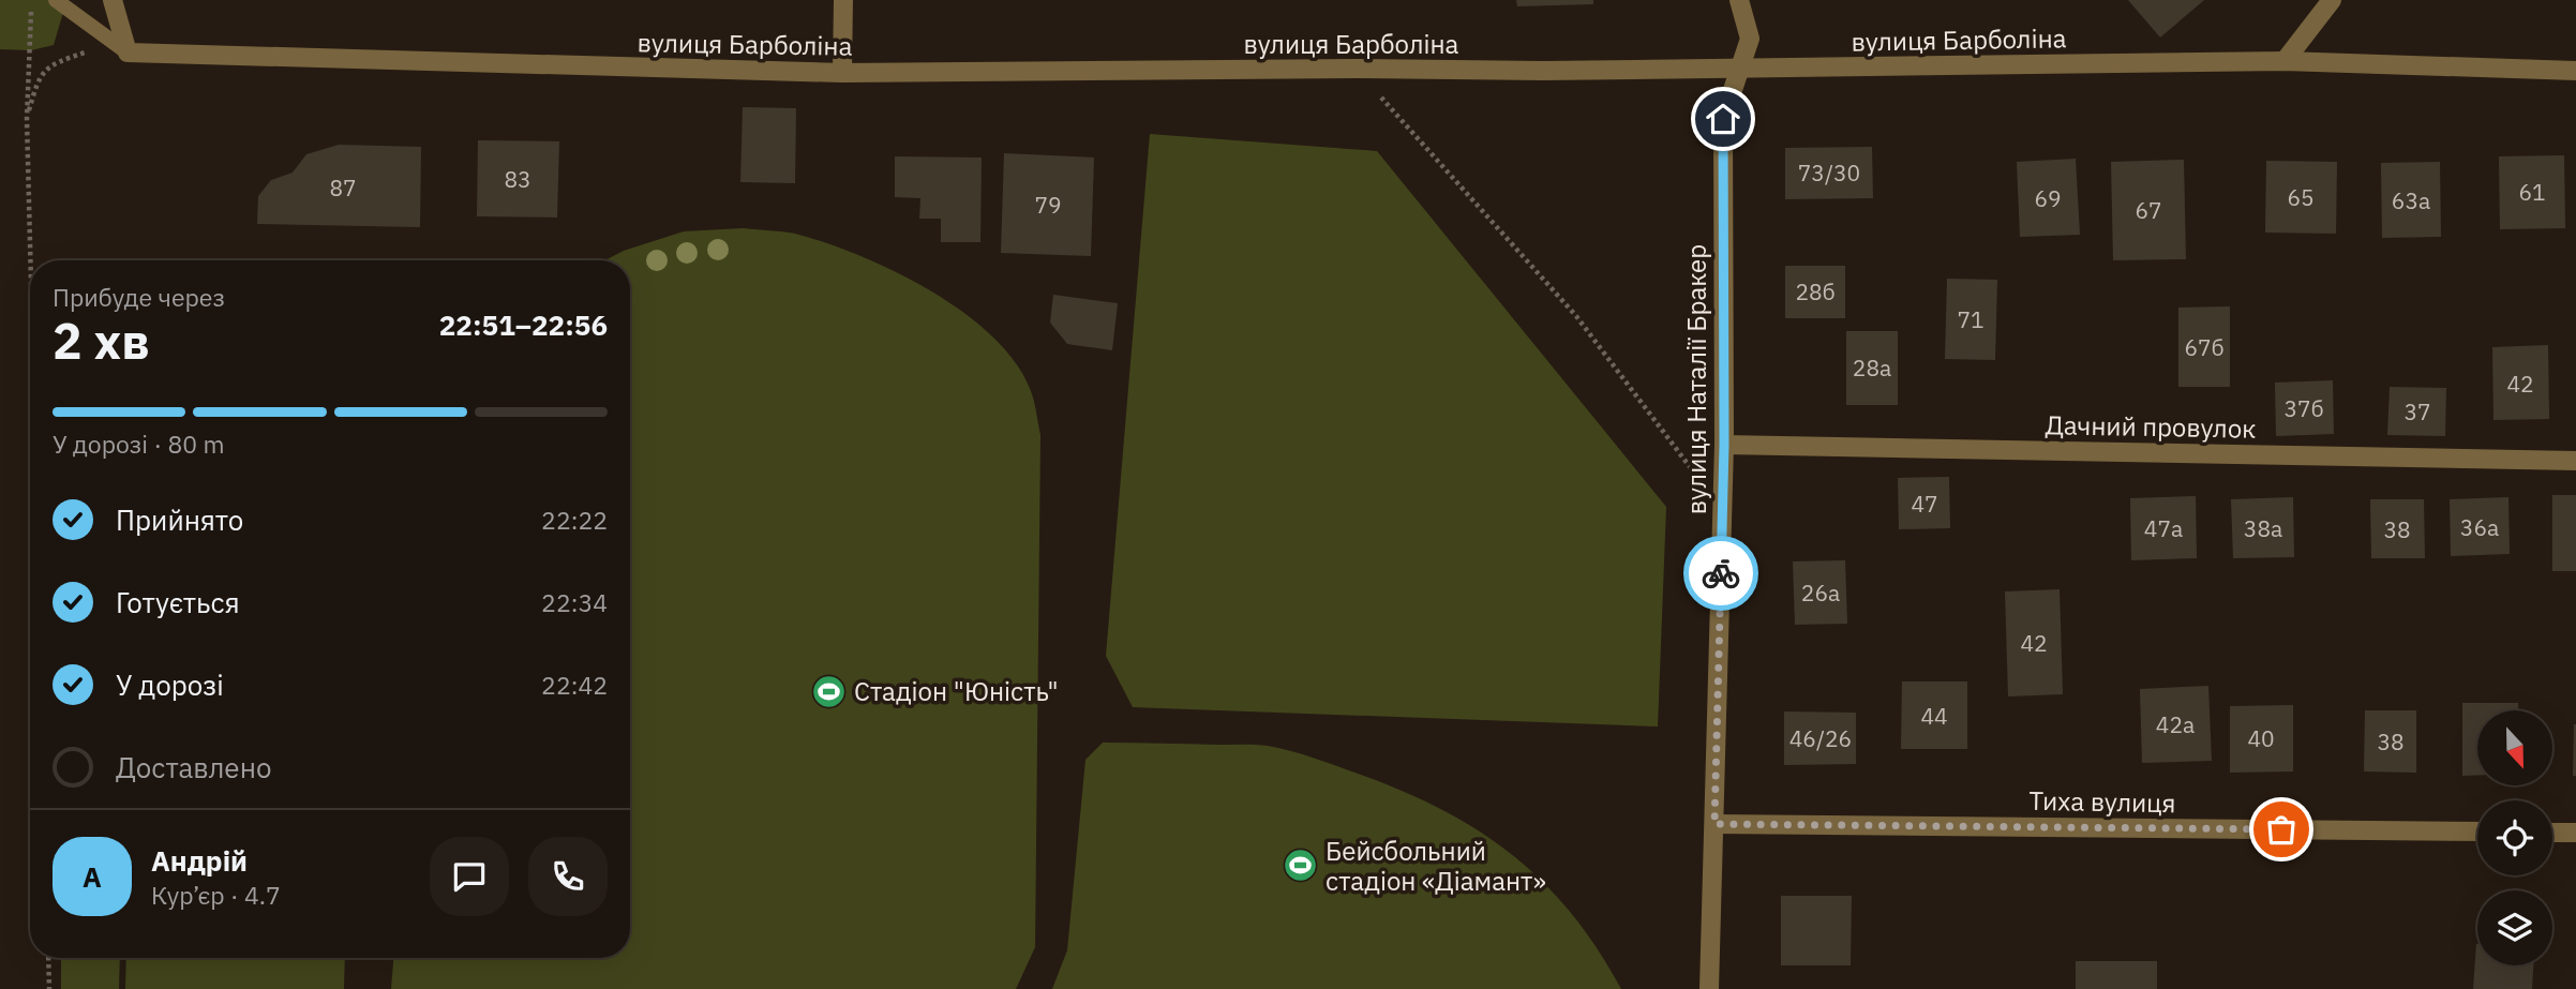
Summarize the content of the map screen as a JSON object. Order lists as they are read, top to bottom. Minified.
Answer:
{"streets":{"street":["вулиця Барболіна","вулиця Наталії Бракер","Дачний провулок","Тиха вулиця"]},"crossings":[["вулиця Барболіна","вулиця Наталії Бракер"],["вулиця Наталії Бракер","Дачний провулок"],["вулиця Наталії Бракер","Тиха вулиця"]],"places":{"sports":["Стадіон \"Юність\"","Бейсбольний стадіон «Діамант»"]},"house_numbers":["73/30","83","87","61","65","69","63а","79","67","28б","71","67б","28а","42","37б","37","47","36а","47а","38а","38","26а","42","44","42а","46/26","40","38"],"north":"bottom","page":{"heading":["2 хв","Прибуде через","22:51–22:56"],"panel":["Андрій","Кур’єр · 4.7"],"bar":"У дорозі · 80 m","list":[["Прийнято","22:22"],["Готується","22:34"],["У дорозі","22:42"],"Доставлено"],"round":"А"}}
